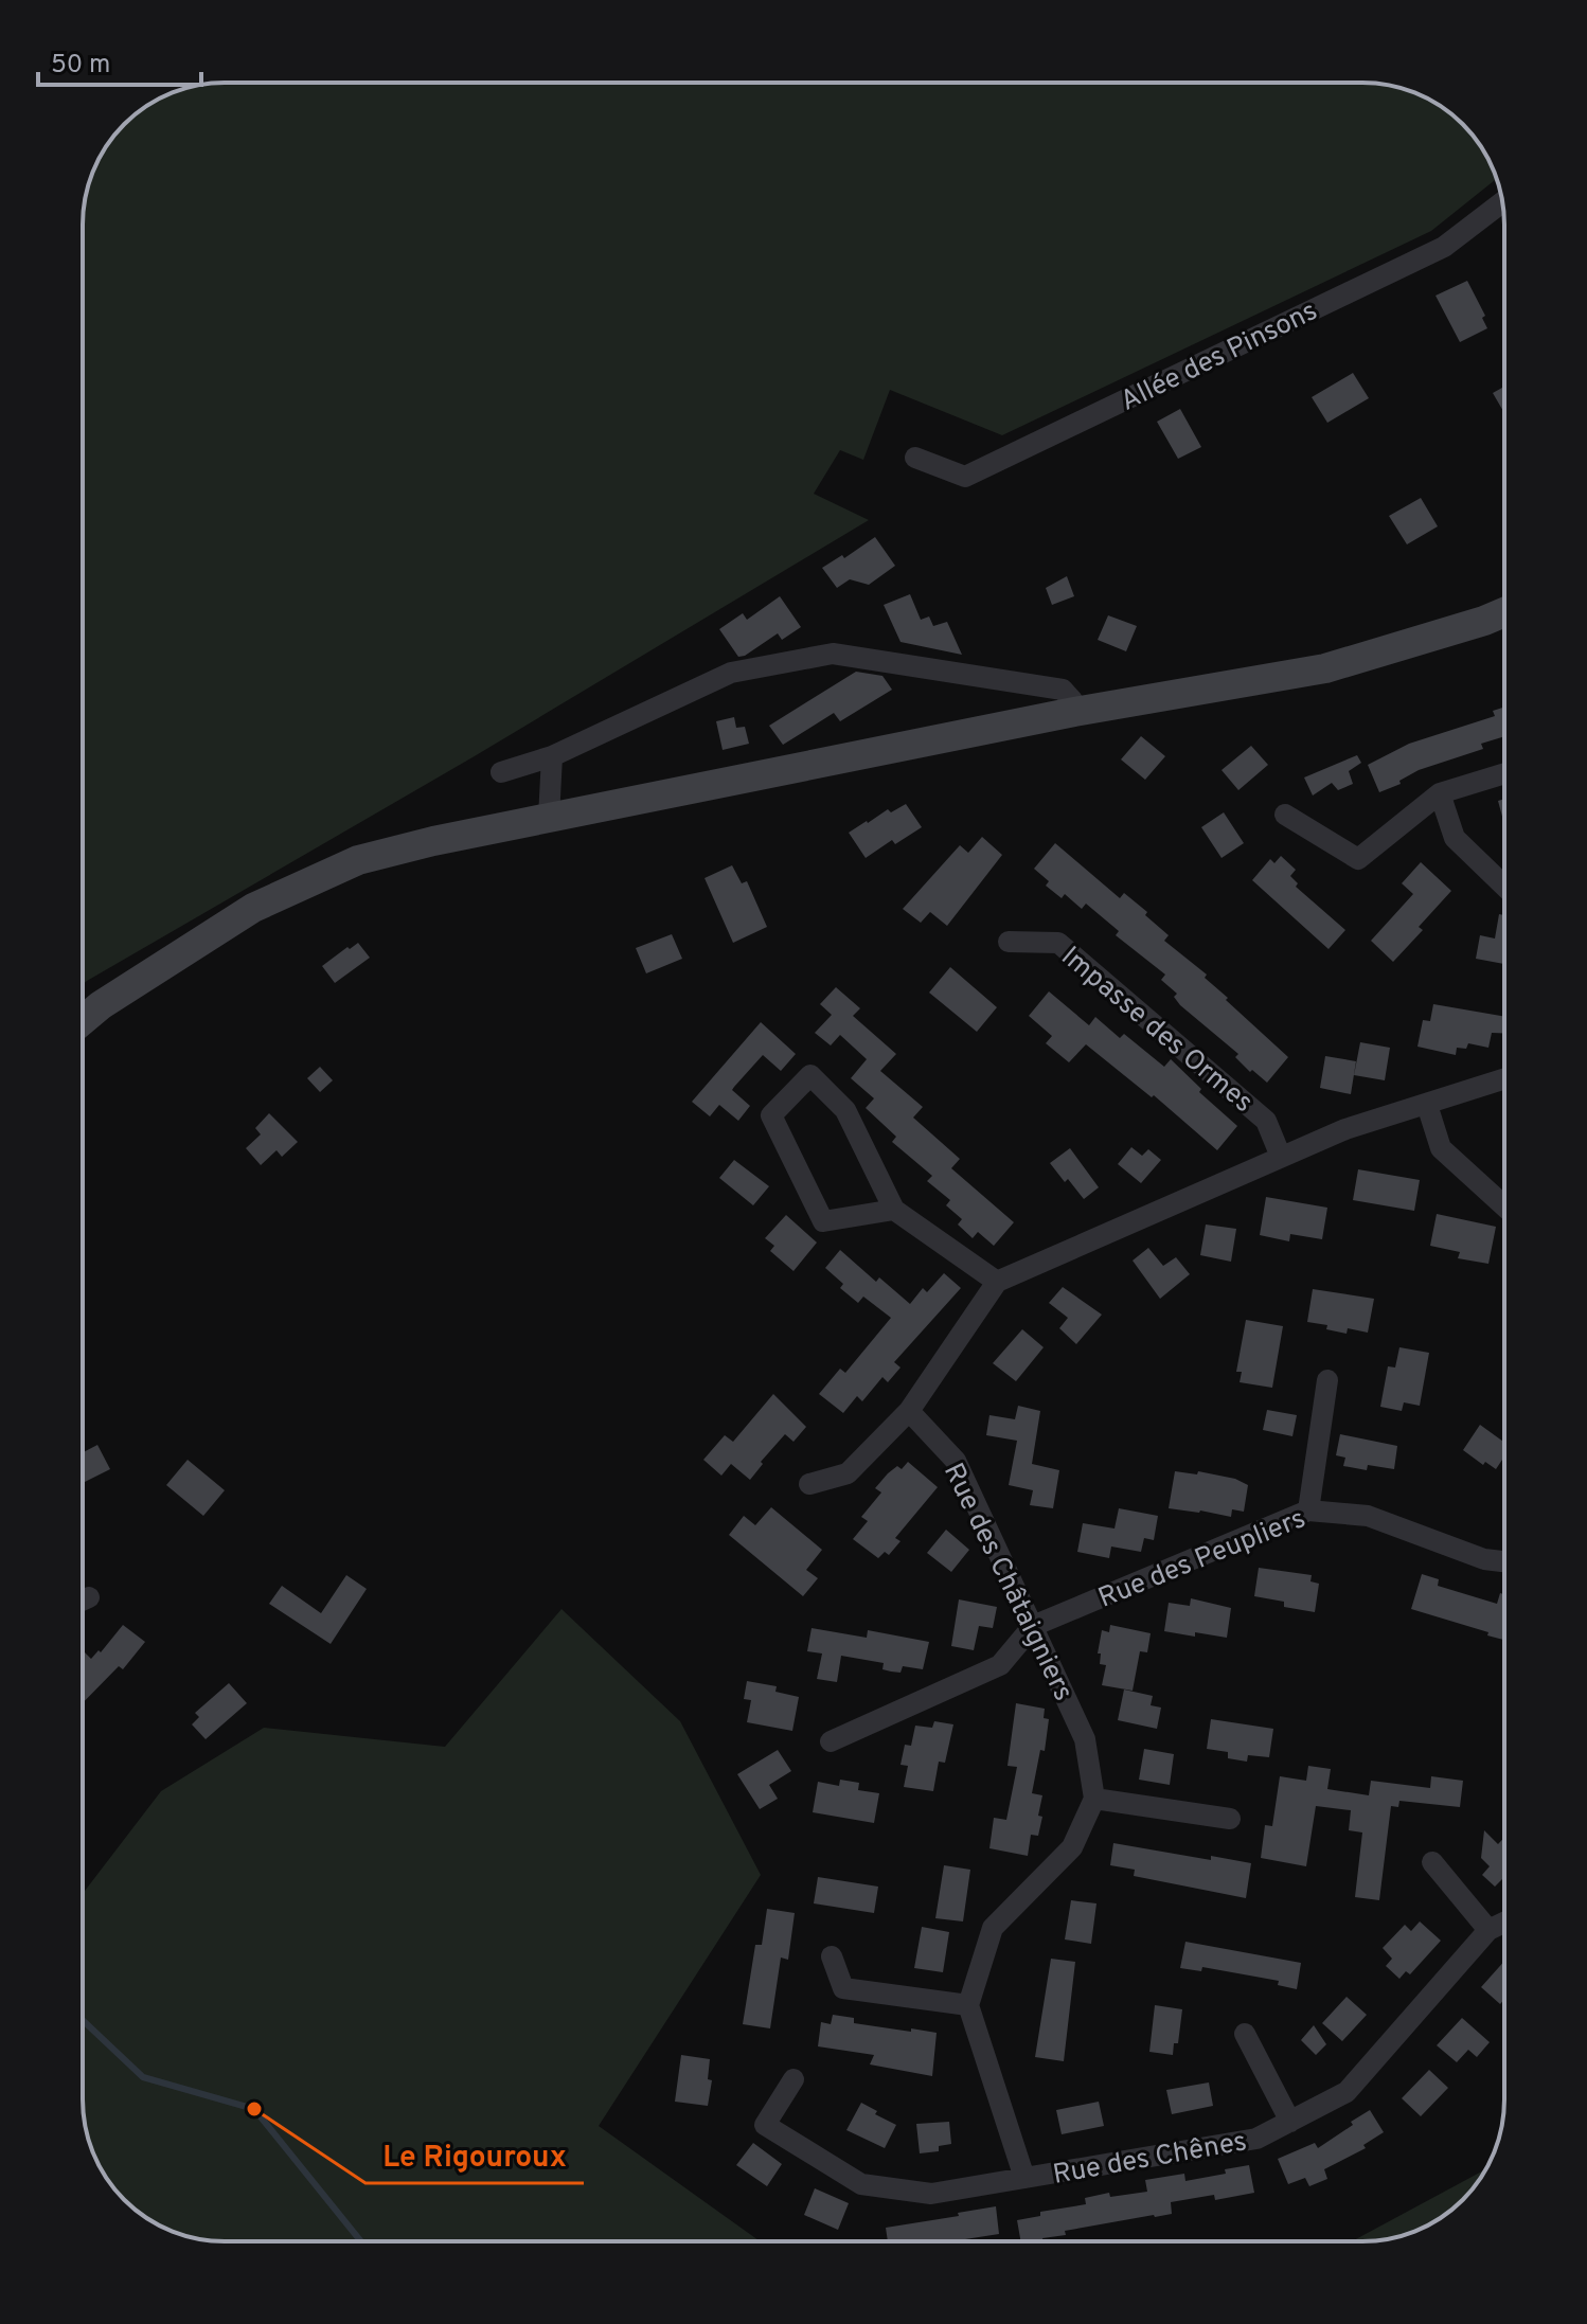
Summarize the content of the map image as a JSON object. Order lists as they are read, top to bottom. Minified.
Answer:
{"streets":{"street":["Allée des Pinsons","Impasse des Ormes","Rue des Peupliers","Rue des Châtaigniers","Rue des Chênes"]},"crossings":[["Rue des Peupliers","Rue des Châtaigniers"]],"places":["Le Rigouroux"],"scale_bar":"50 m"}
